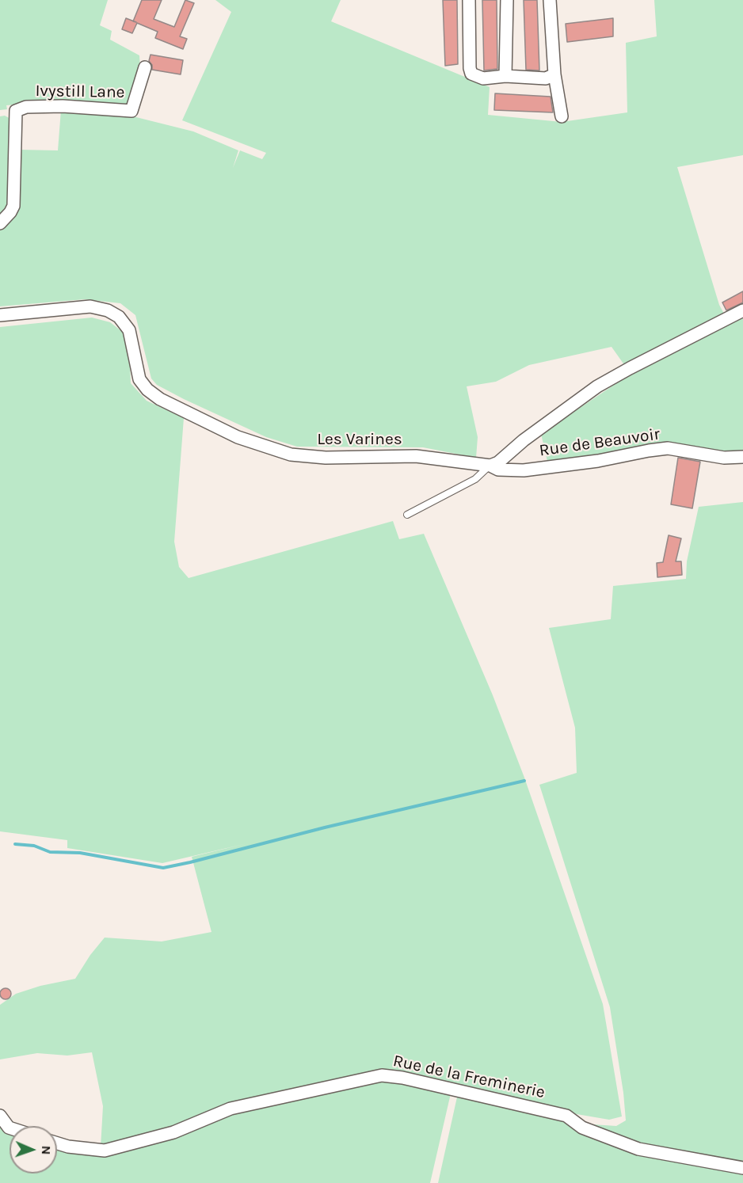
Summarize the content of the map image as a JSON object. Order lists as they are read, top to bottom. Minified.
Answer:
{"streets":{"street":["Ivystill Lane","Les Varines","Rue de Beauvoir","Rue de la Freminerie"]},"crossings":[["Les Varines","Rue de Beauvoir"]],"north":"right"}
